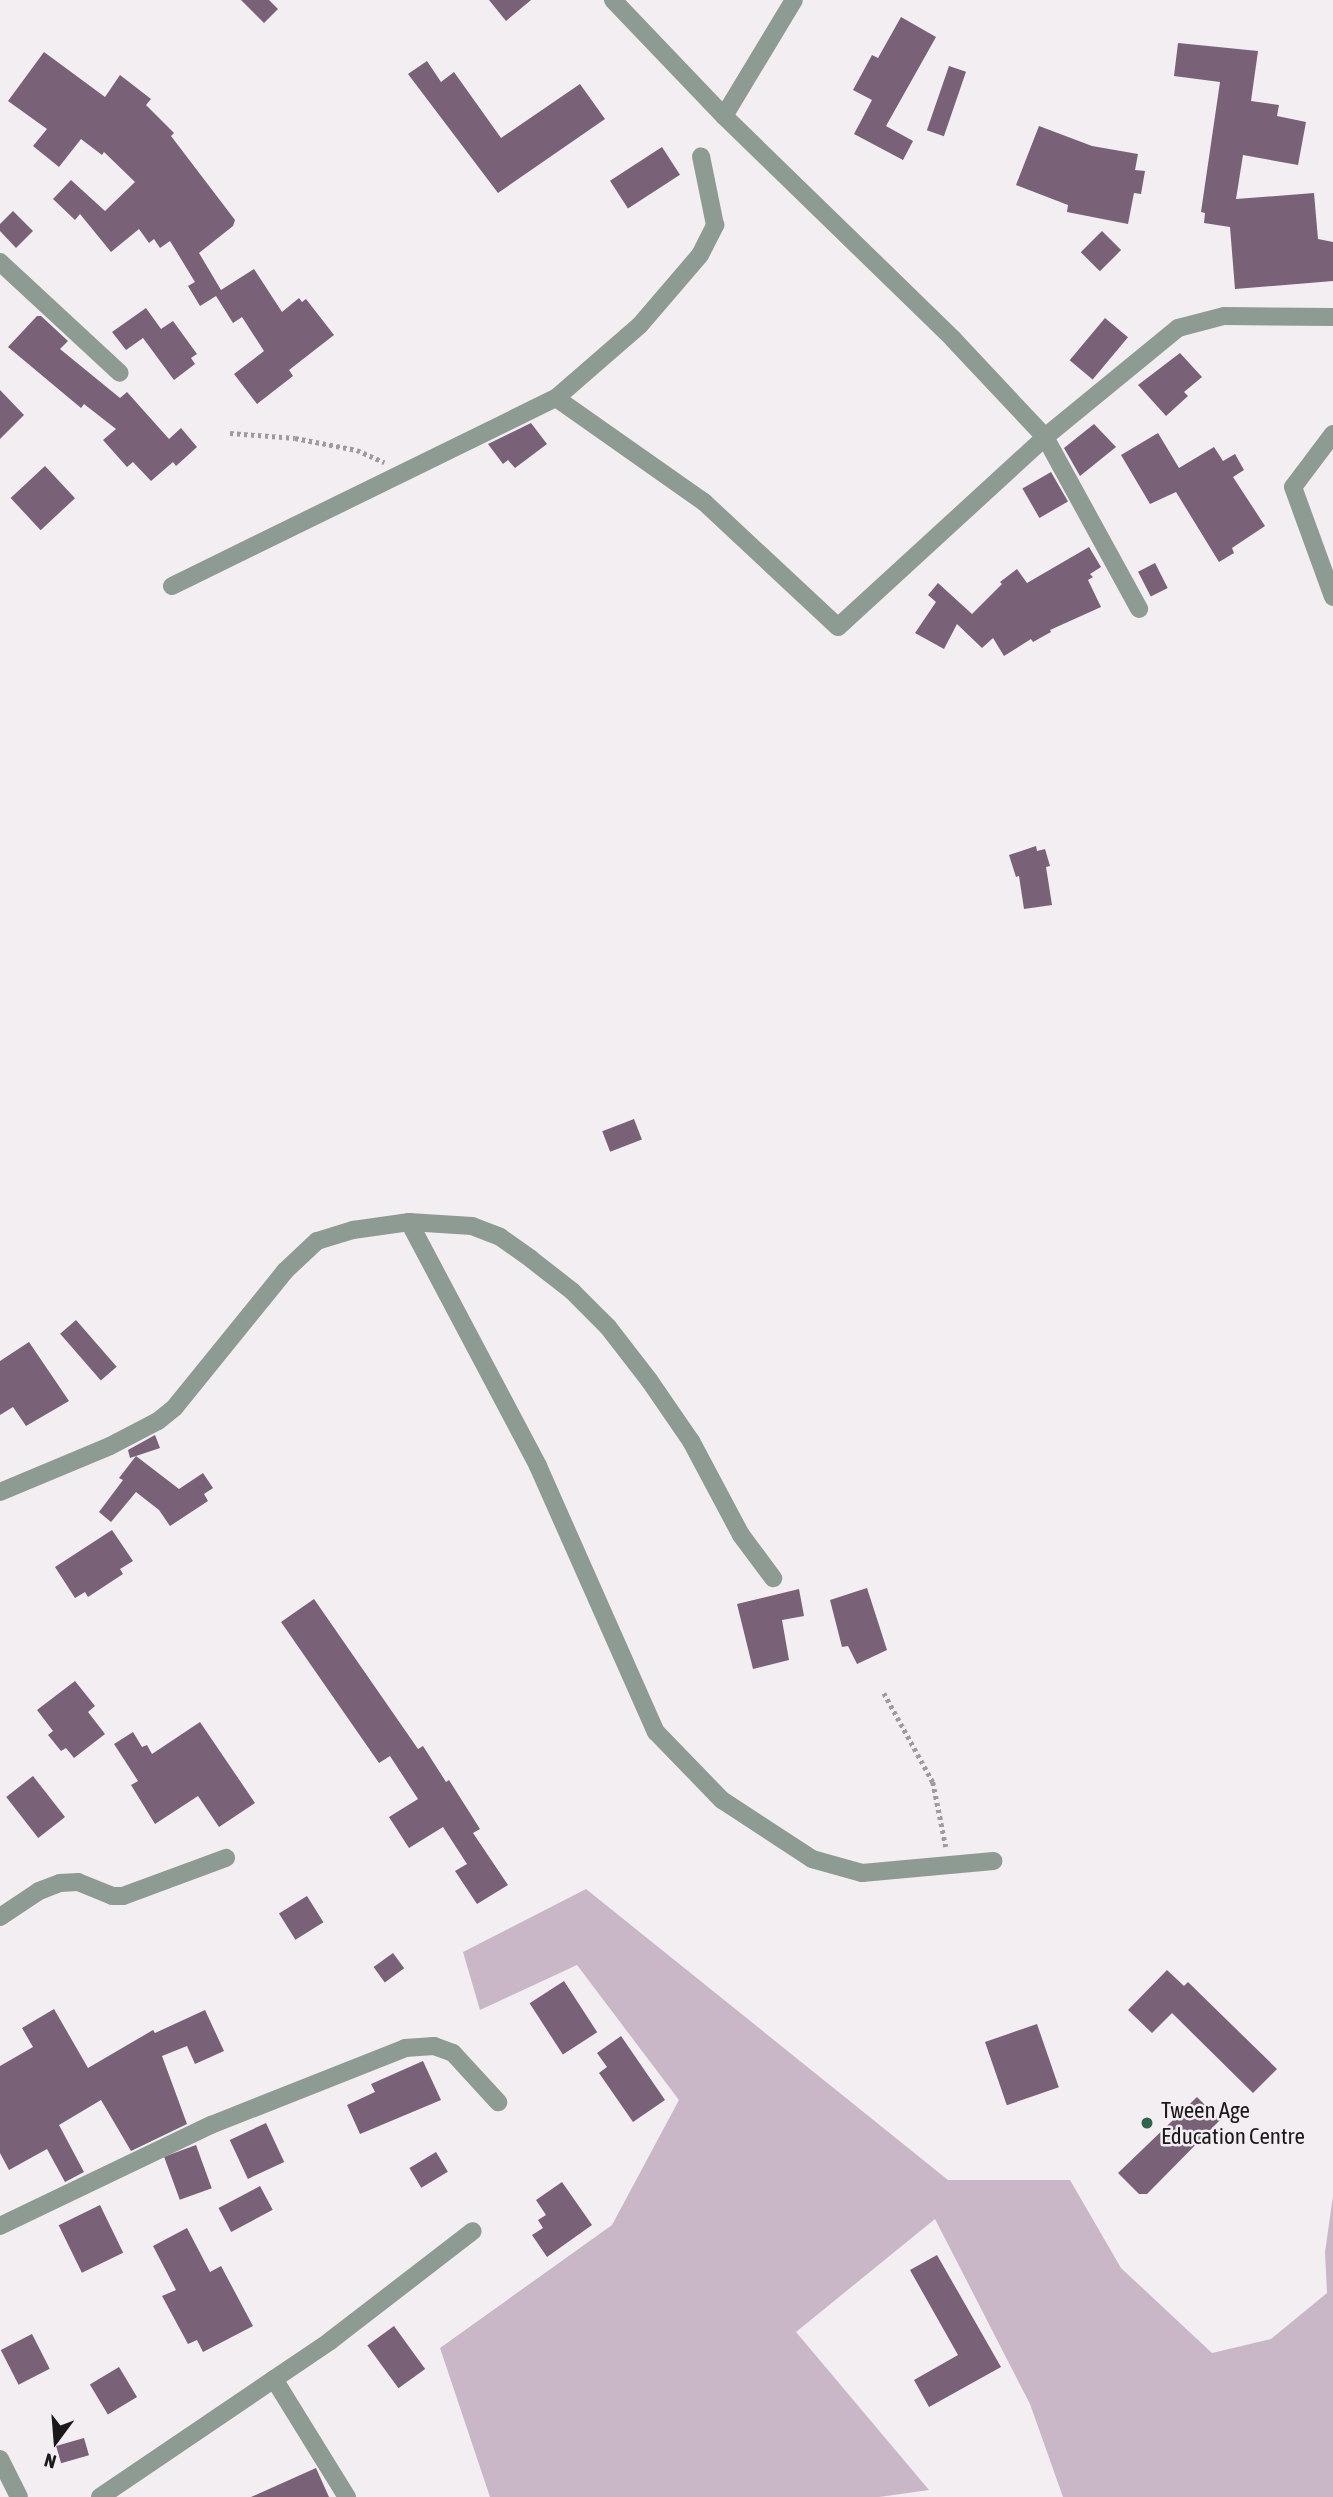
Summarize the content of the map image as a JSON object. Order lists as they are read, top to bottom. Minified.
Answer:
{"places":["Tween Age Education Centre"],"north":"bottom"}
